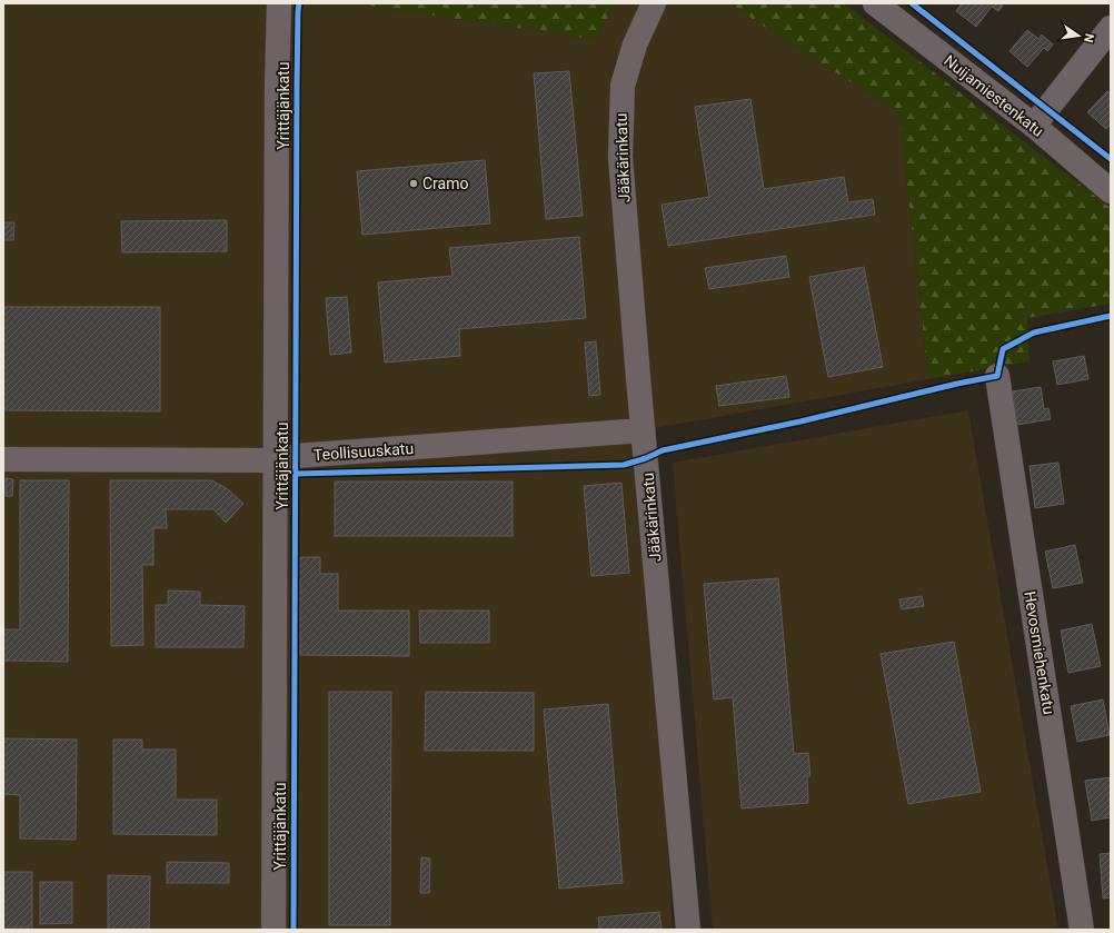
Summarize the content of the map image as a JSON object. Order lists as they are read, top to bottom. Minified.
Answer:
{"streets":{"street":["Nuijamiestenkatu","Yrittäjänkatu","Jääkärinkatu","Teollisuuskatu","Hevosmiehenkatu"]},"crossings":[["Yrittäjänkatu","Teollisuuskatu"],["Jääkärinkatu","Teollisuuskatu"]],"places":["Cramo"],"north":"right"}
